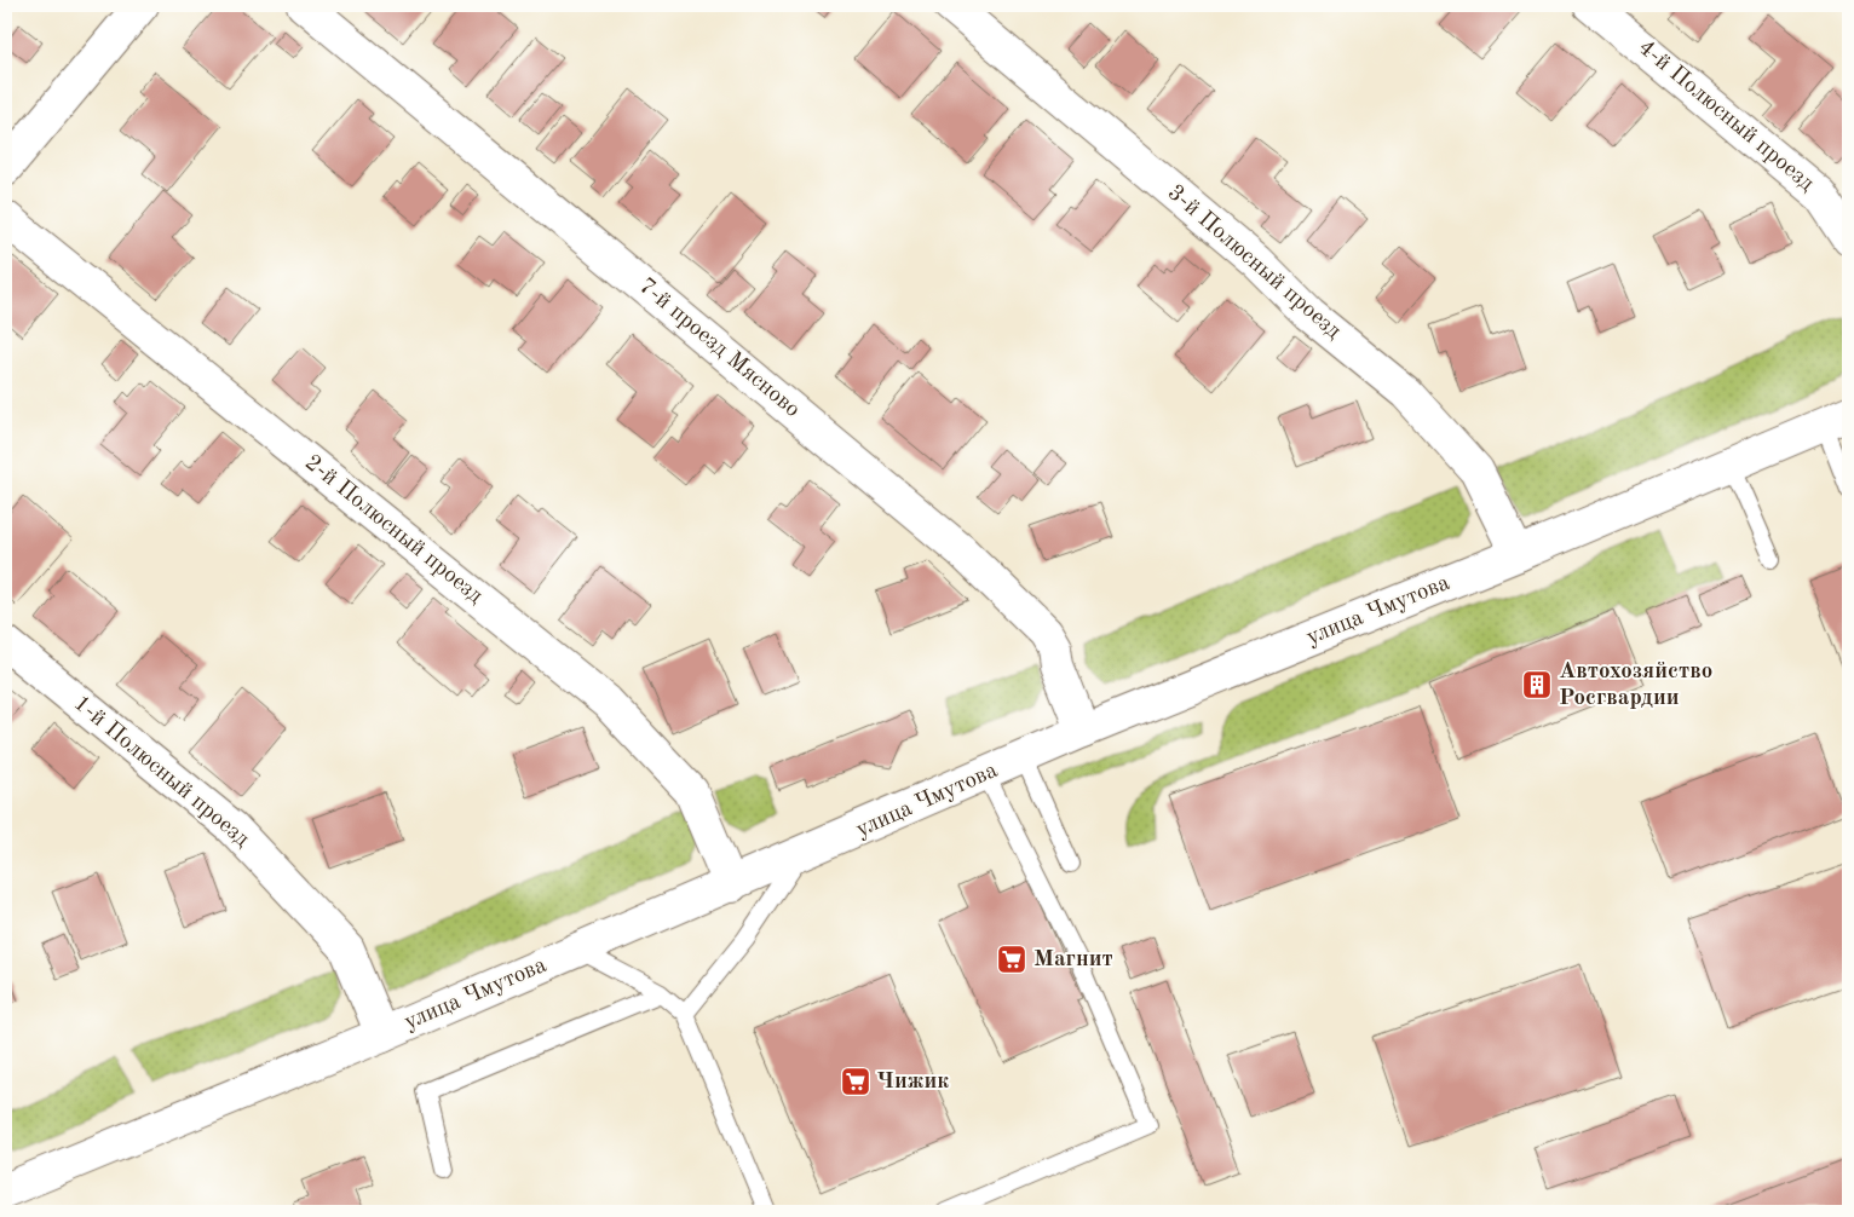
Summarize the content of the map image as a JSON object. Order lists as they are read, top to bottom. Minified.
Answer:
{"streets":{"street":["4-й Полюсный проезд","3-й Полюсный проезд","7-й проезд Мясново","2-й Полюсный проезд","улица Чмутова","1-й Полюсный проезд"]},"crossings":[["3-й Полюсный проезд","улица Чмутова"],["7-й проезд Мясново","улица Чмутова"],["2-й Полюсный проезд","улица Чмутова"],["улица Чмутова","1-й Полюсный проезд"]],"places":{"building":["Автохозяйство Росгвардии"],"supermarket":["Магнит","Чижик"]}}
